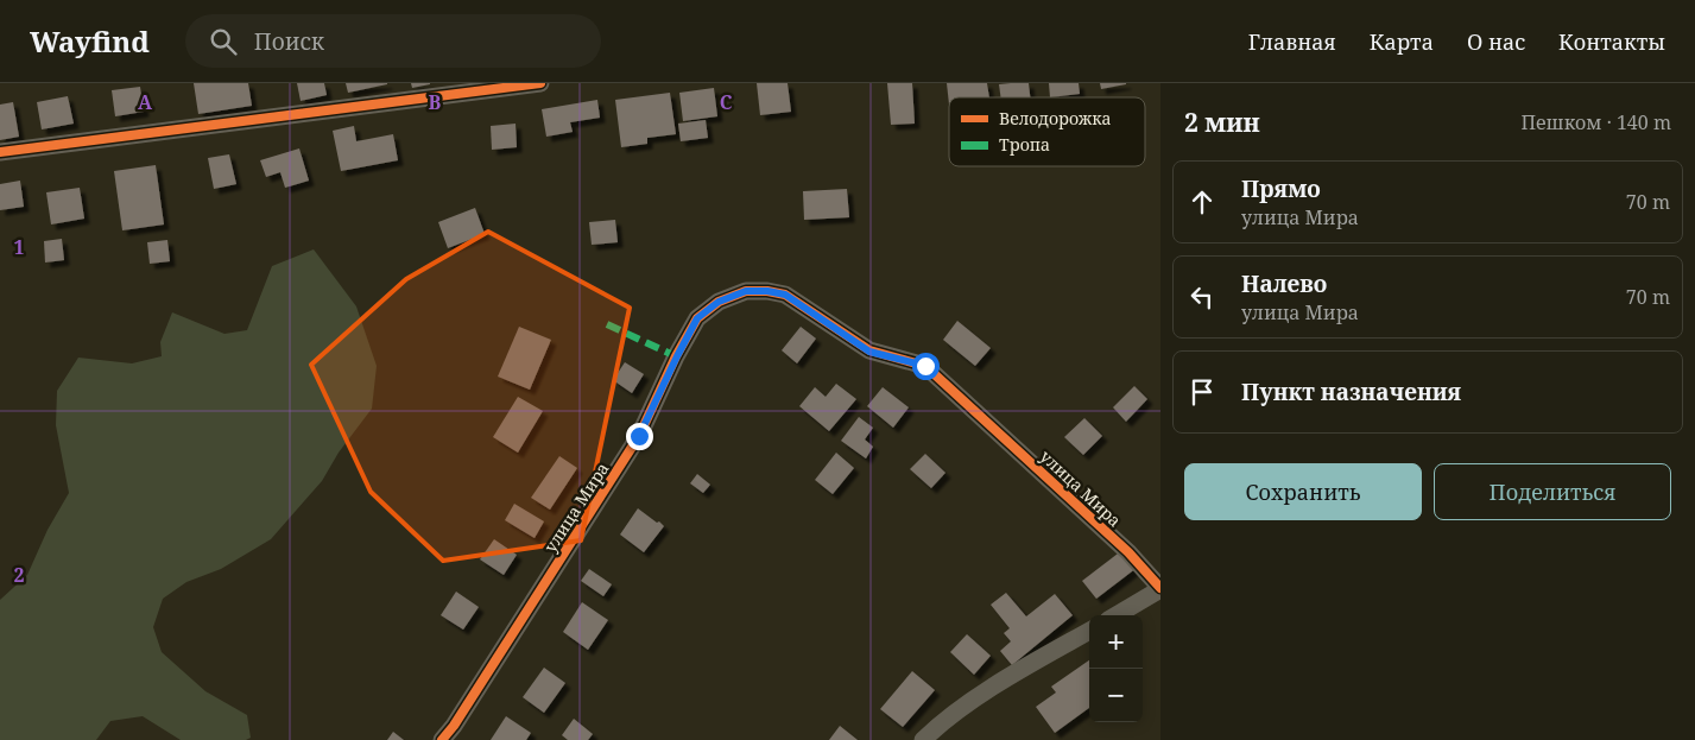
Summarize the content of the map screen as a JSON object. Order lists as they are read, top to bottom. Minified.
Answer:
{"streets":{"street":["улица Мира"]},"legend":["Велодорожка","Тропа"],"page":{"header":"Wayfind","search":"Поиск","nav":["Главная","Карта","О нас","Контакты"],"heading":["2 мин","Пешком · 140 m"],"list":[["Прямо","улица Мира","70 m"],["Налево","улица Мира","70 m"],"Пункт назначения"],"buttons":["Сохранить","Поделиться"],"map_buttons":["+","−"]},"grid":{"columns":["A","B","C"],"rows":["1","2"]}}
